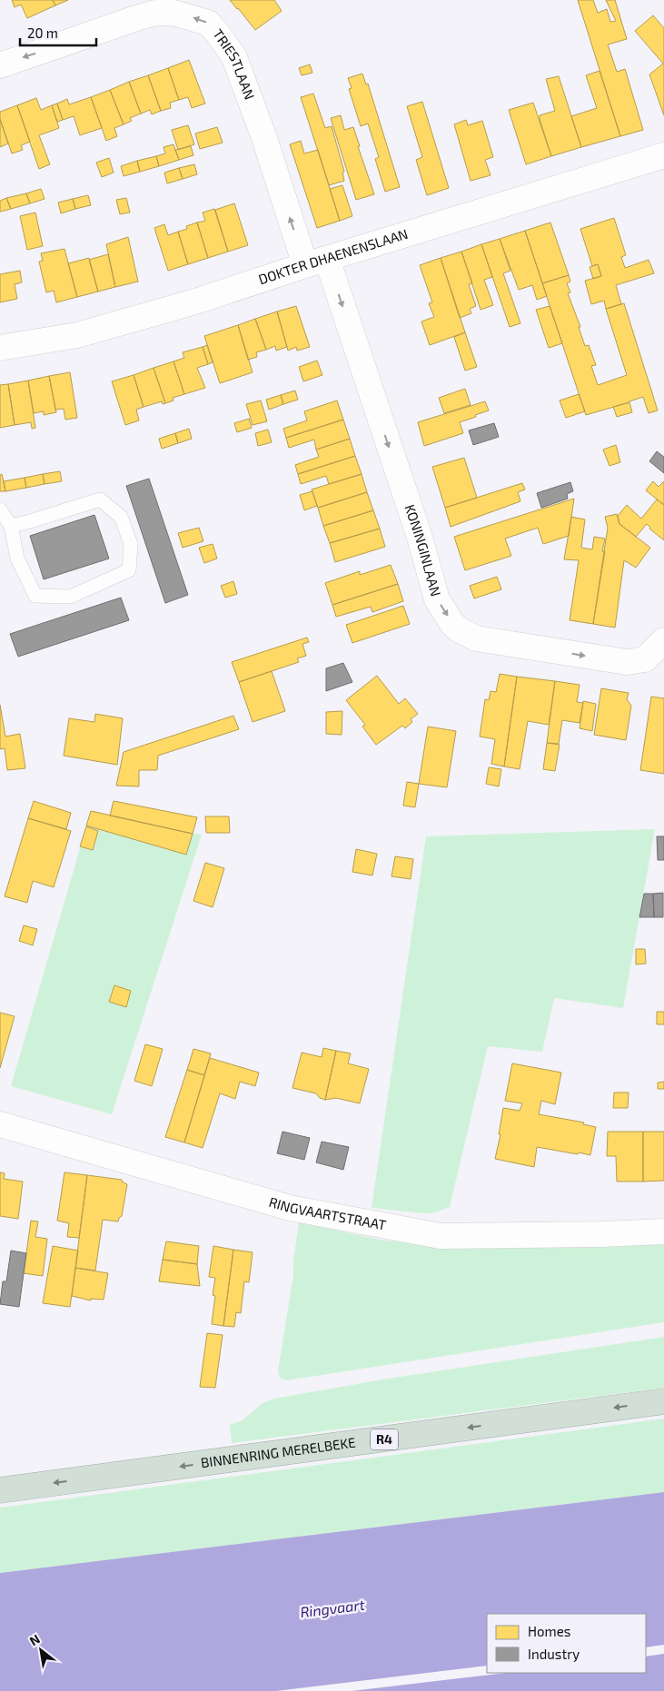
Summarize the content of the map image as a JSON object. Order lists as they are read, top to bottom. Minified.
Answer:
{"streets":{"highway":["R4","BINNENRING MERELBEKE"],"street":["TRIESTLAAN","DOKTER DHAENENSLAAN","KONINGINLAAN","RINGVAARTSTRAAT"]},"crossings":[["TRIESTLAAN","DOKTER DHAENENSLAAN"],["TRIESTLAAN","KONINGINLAAN"],["DOKTER DHAENENSLAAN","KONINGINLAAN"]],"one_way":["KONINGINLAAN","BINNENRING MERELBEKE"],"water":["Ringvaart"],"legend":["Homes","Industry"],"scale_bar":"20 m","north":"top left"}
